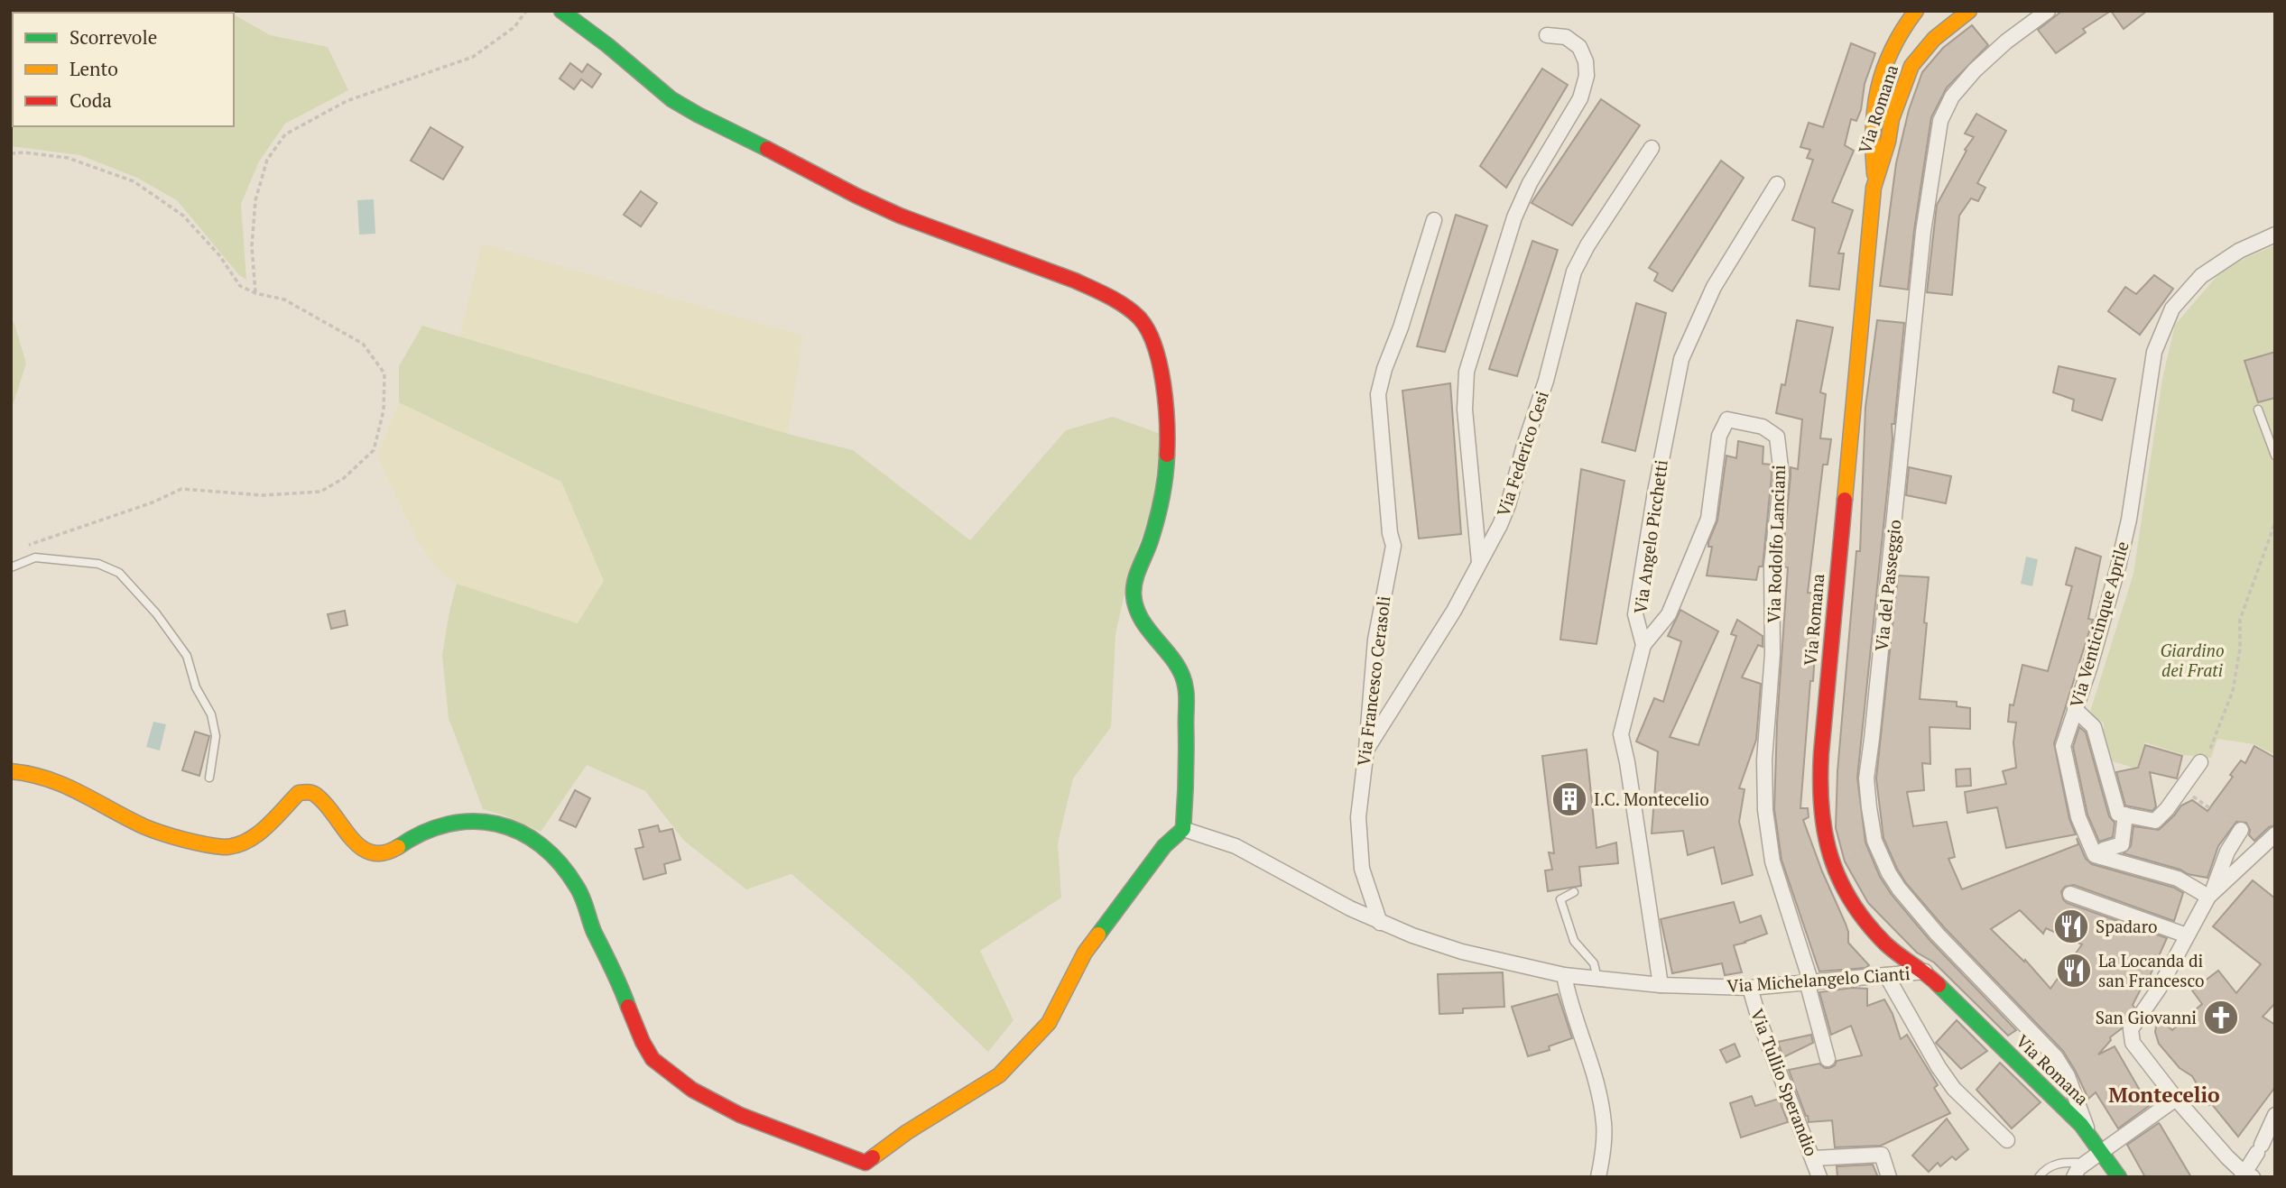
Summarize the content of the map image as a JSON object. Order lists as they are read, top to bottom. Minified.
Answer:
{"streets":{"street":["Via Romana","Via Federico Cesi","Via Angelo Picchetti","Via Rodolfo Lanciani","Via del Passeggio","Via Venticinque Aprile","Via Francesco Cerasoli","Via Michelangelo Cianti","Via Tullio Sperandio"]},"crossings":[["Via Romana","Via del Passeggio"],["Via Romana","Via Michelangelo Cianti"],["Via Federico Cesi","Via Francesco Cerasoli"],["Via Angelo Picchetti","Via Rodolfo Lanciani"],["Via Angelo Picchetti","Via Michelangelo Cianti"],["Via Rodolfo Lanciani","Via Michelangelo Cianti"],["Via Francesco Cerasoli","Via Michelangelo Cianti"],["Via Michelangelo Cianti","Via Tullio Sperandio"]],"districts":["Montecelio"],"parks":["Giardino dei Frati"],"places":{"building":["I.C. Montecelio"],"restaurant":["Spadaro","La Locanda di san Francesco"],"church":["San Giovanni"]},"legend":["Scorrevole","Lento","Coda"]}
